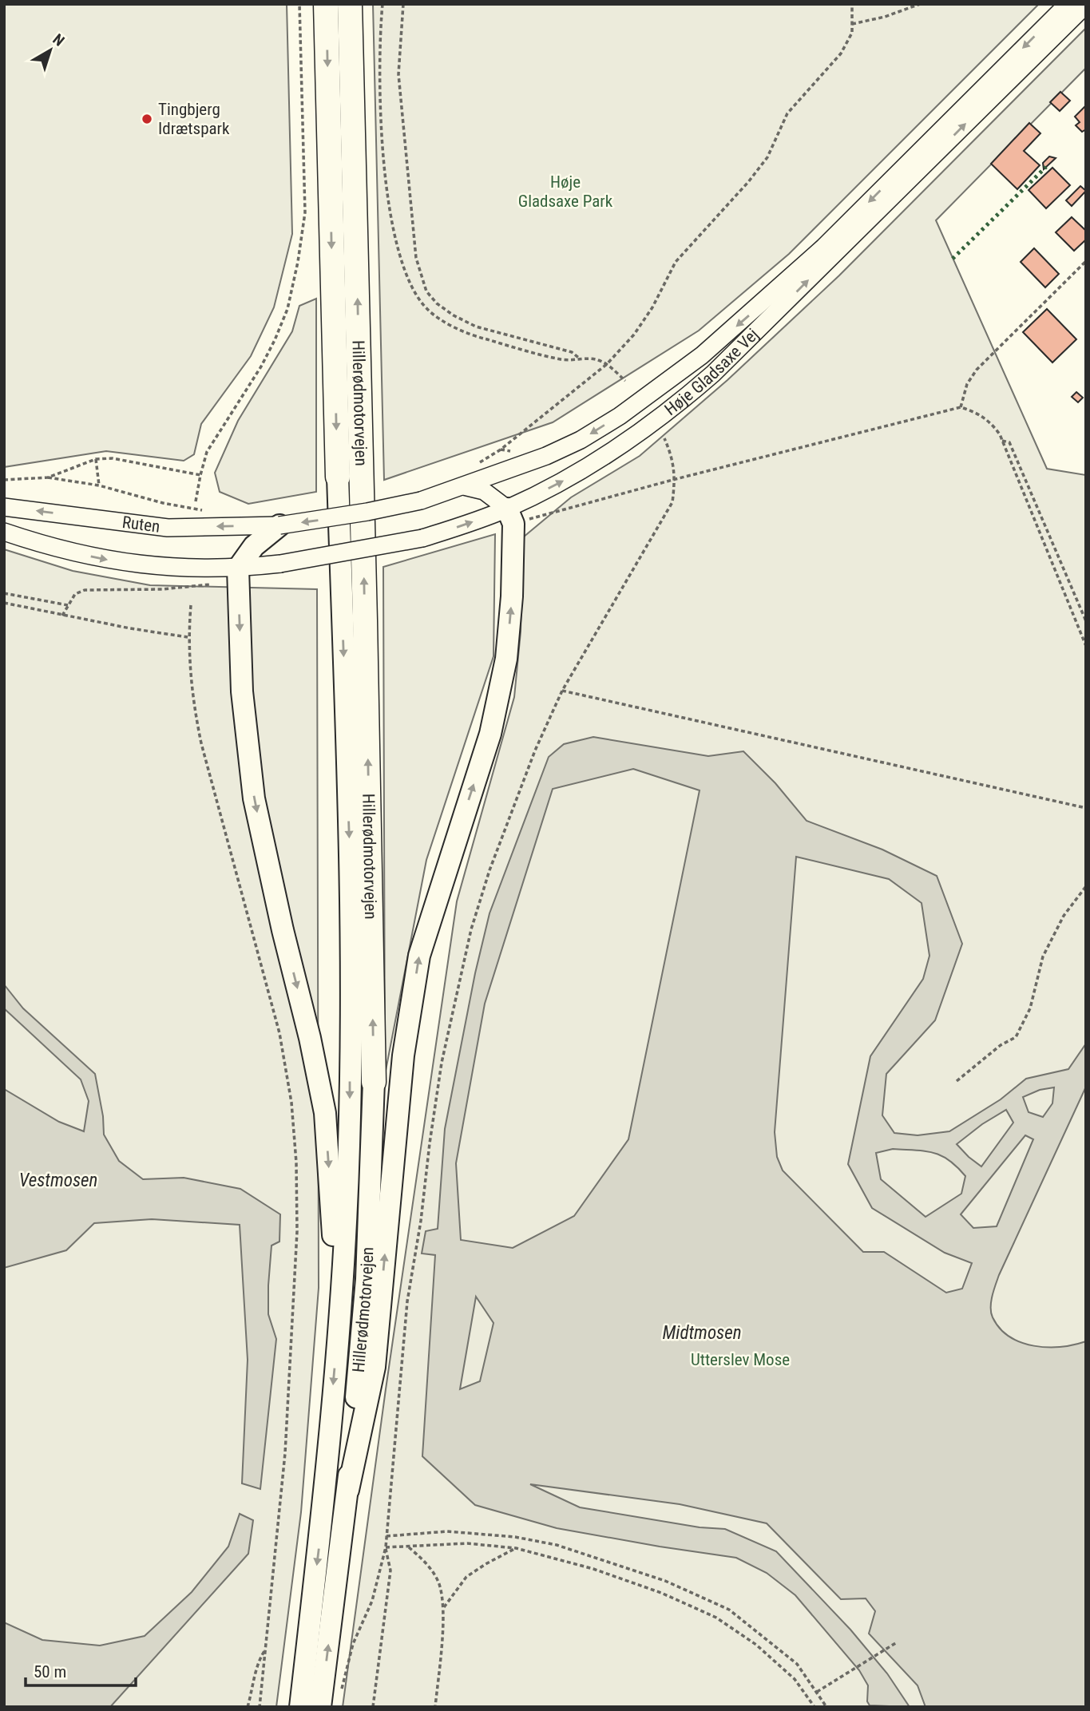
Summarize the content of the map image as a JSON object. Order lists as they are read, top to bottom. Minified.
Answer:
{"streets":{"highway":["Hillerødmotorvejen"],"street":["Høje Gladsaxe Vej","Ruten"]},"crossings":[["Høje Gladsaxe Vej","Ruten"]],"water":["Vestmosen","Midtmosen"],"parks":["Høje Gladsaxe Park","Utterslev Mose"],"places":["Tingbjerg Idrætspark"],"scale_bar":"50 m","north":"top right"}
